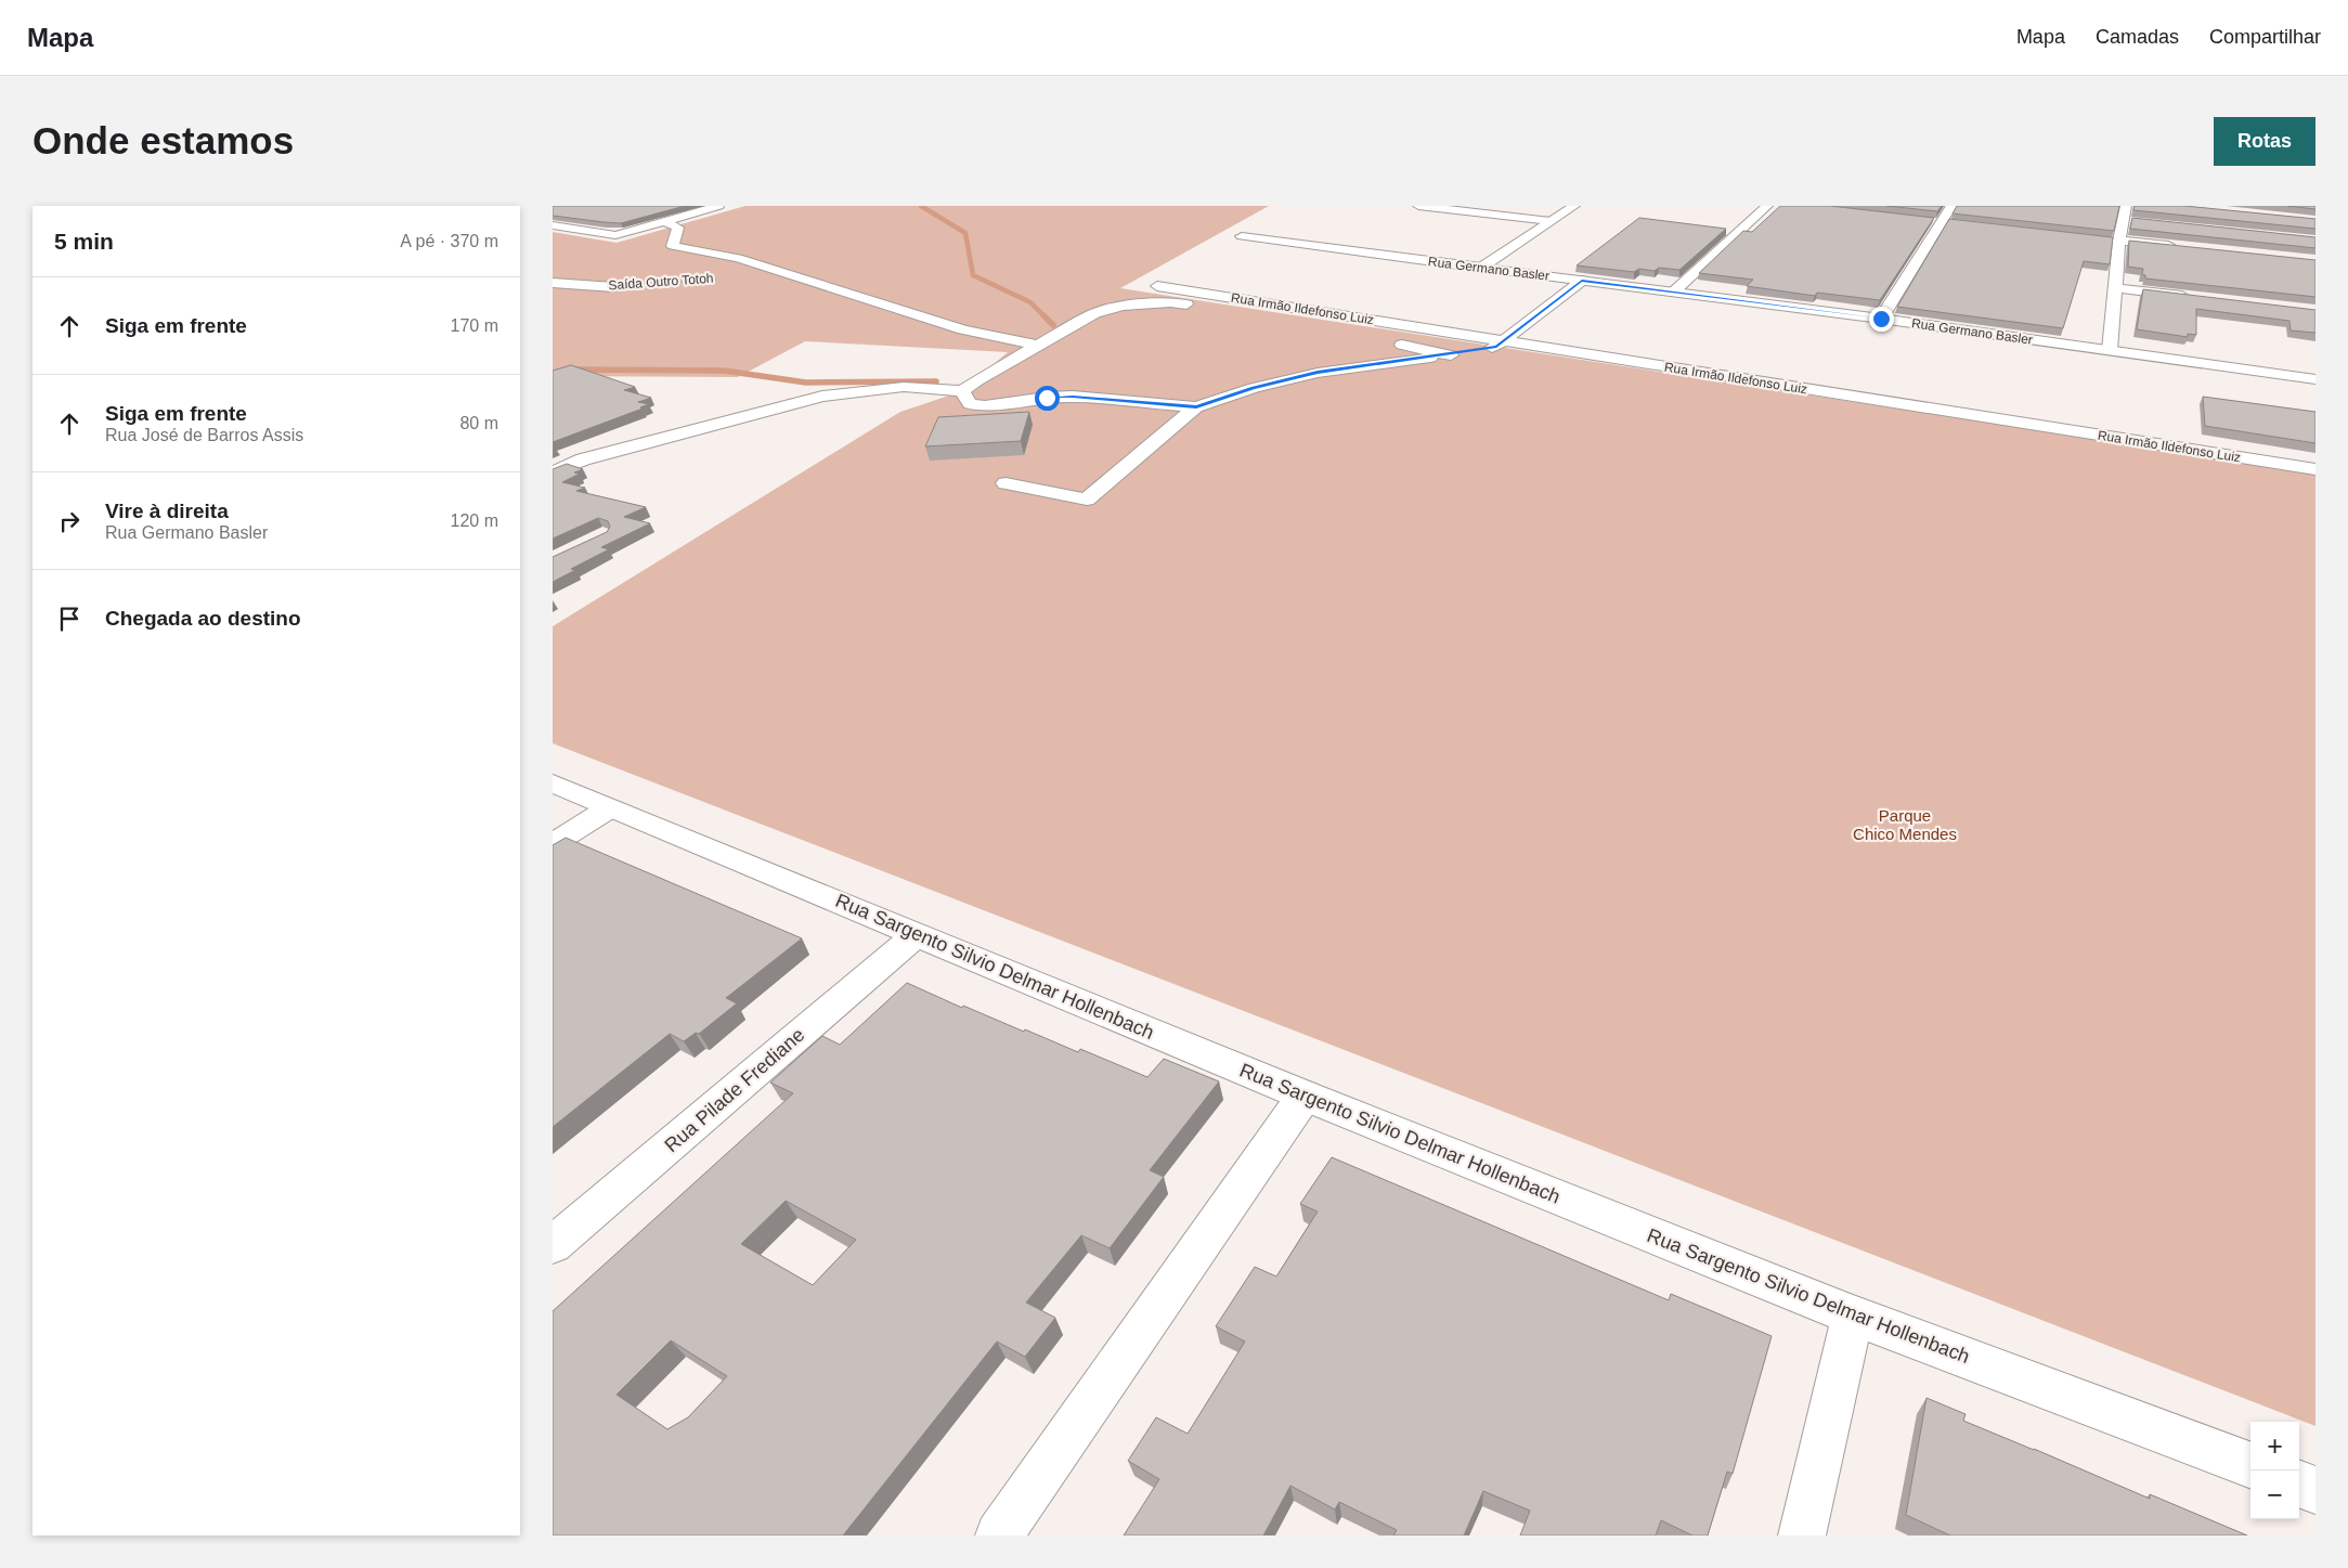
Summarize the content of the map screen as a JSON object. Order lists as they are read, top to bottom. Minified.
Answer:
{"streets":{"street":["Rua Germano Basler","Saída Outro Totoh","Rua Irmão Ildefonso Luiz","Rua Sargento Silvio Delmar Hollenbach","Rua Pilade Frediane"]},"crossings":[["Rua Sargento Silvio Delmar Hollenbach","Rua Pilade Frediane"]],"parks":["Parque Chico Mendes"],"page":{"header":"Mapa","nav":["Mapa","Camadas","Compartilhar"],"buttons":"Rotas","title":"Onde estamos","heading":["5 min","A pé · 370 m"],"list":[["Siga em frente","170 m"],["Siga em frente","Rua José de Barros Assis","80 m"],["Vire à direita","Rua Germano Basler","120 m"],"Chegada ao destino"],"map_buttons":["+","−"]}}
